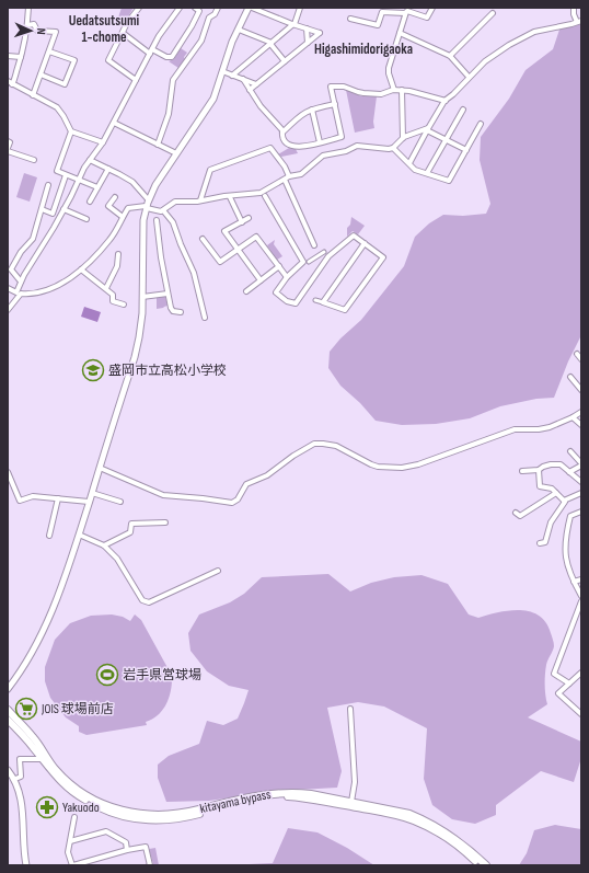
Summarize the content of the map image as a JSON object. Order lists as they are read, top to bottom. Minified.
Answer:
{"streets":{"highway":["kitayama bypass"]},"districts":["Uedatsutsumi 1-chome","Higashimidorigaoka"],"places":{"school or university":["盛岡市立高松小学校"],"sports":["岩手県営球場"],"supermarket":["JOIS 球場前店"],"pharmacy":["Yakuodo"]},"north":"right"}
